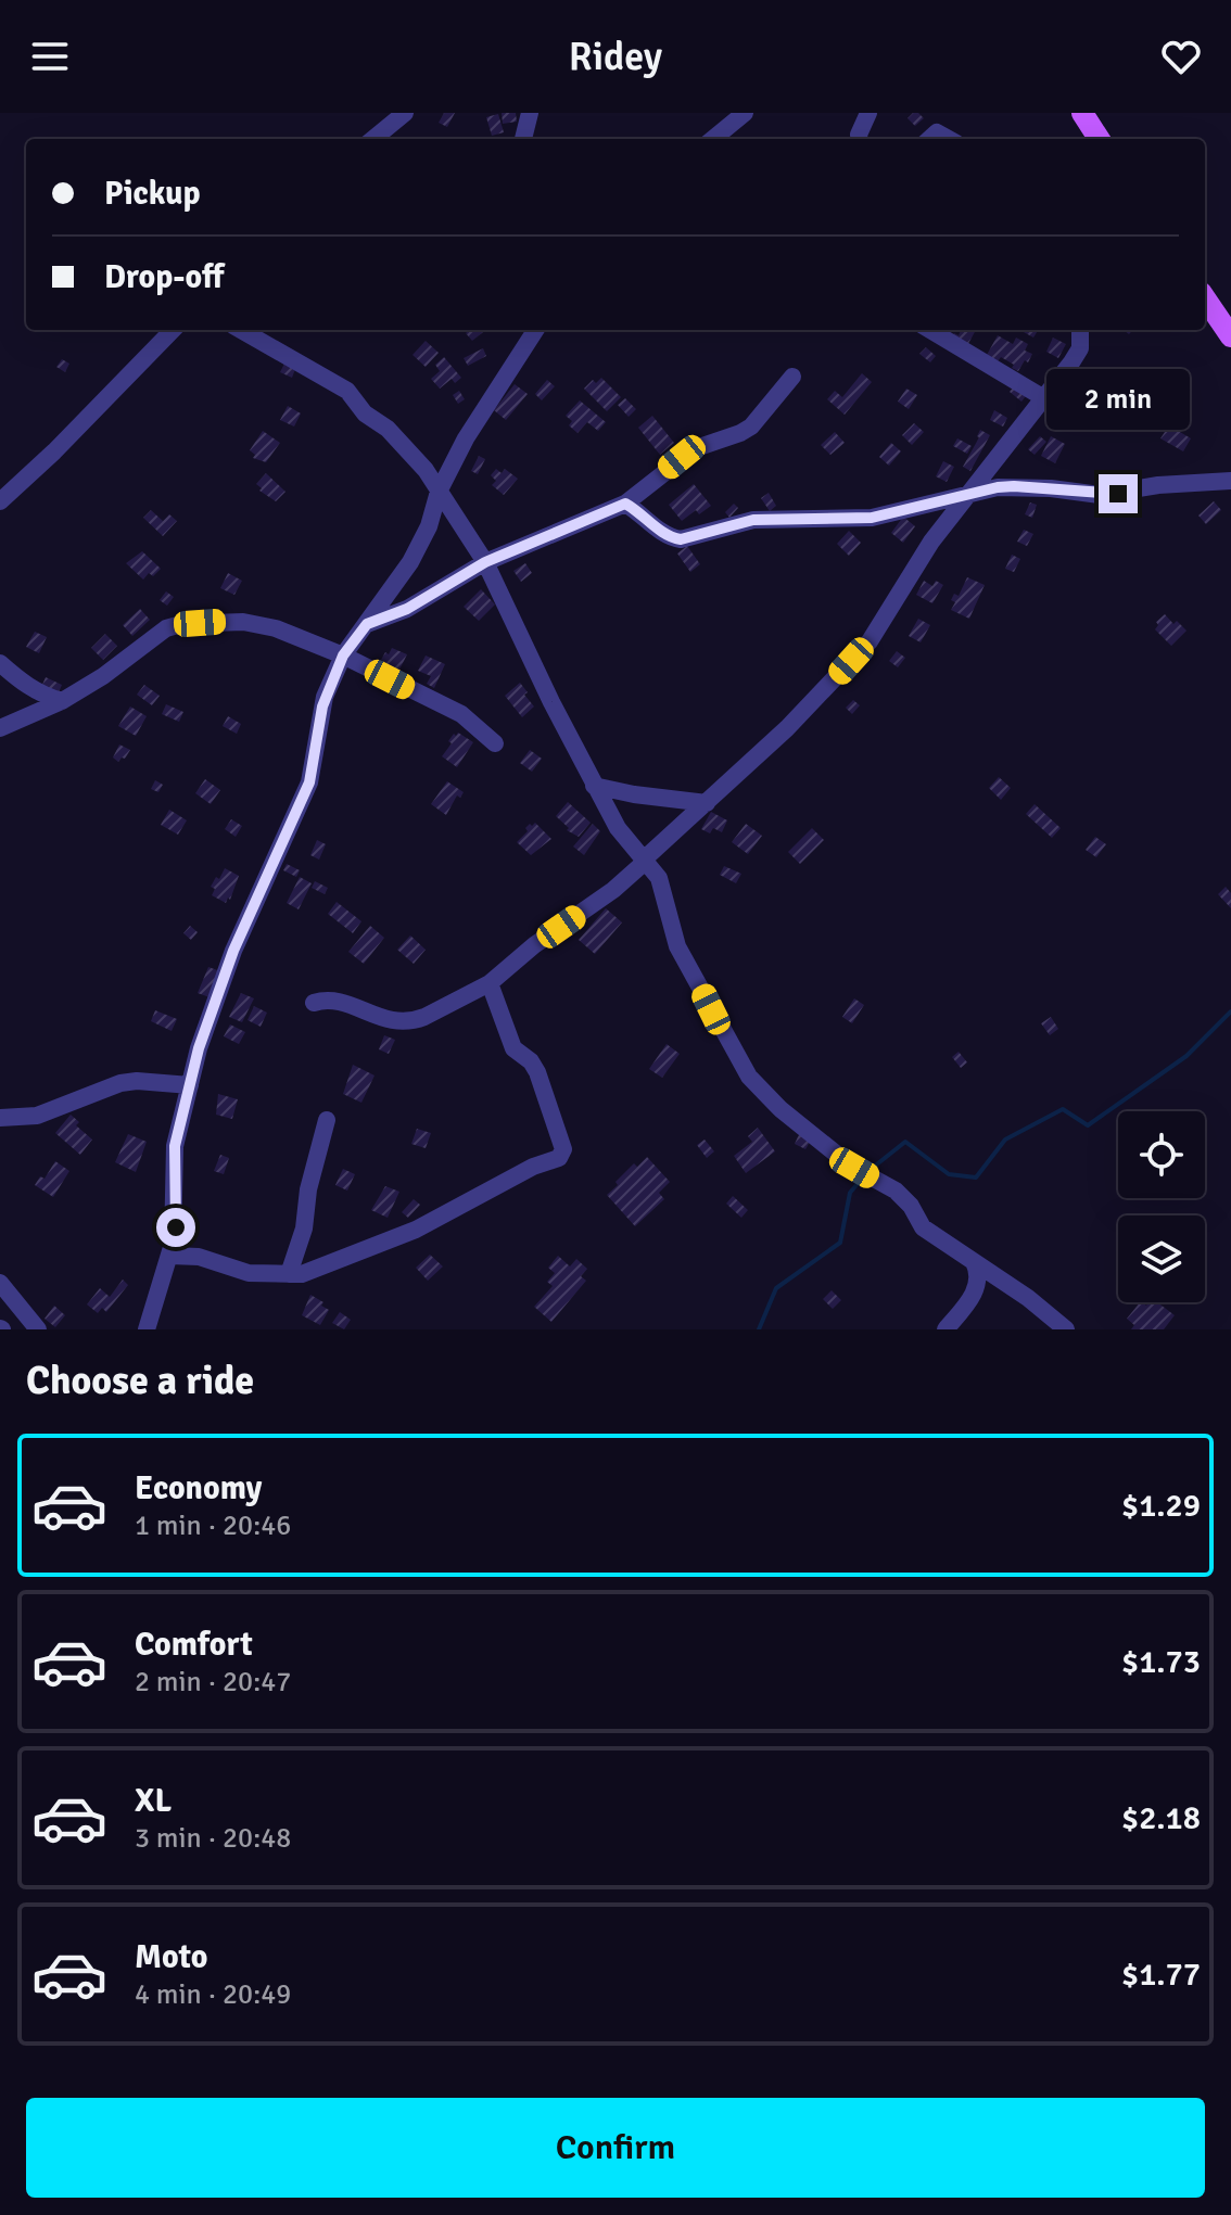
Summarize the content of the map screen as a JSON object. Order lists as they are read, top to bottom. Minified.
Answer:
{"page":{"header":"Ridey","banner":["Pickup","Drop-off"],"bubble":"2 min","heading":"Choose a ride","list":[{"name":"Economy","note":"1 min · 20:46","value":"$1.29"},{"name":"Comfort","note":"2 min · 20:47","value":"$1.73"},{"name":"XL","note":"3 min · 20:48","value":"$2.18"},{"name":"Moto","note":"4 min · 20:49","value":"$1.77"}],"buttons":"Confirm"}}
